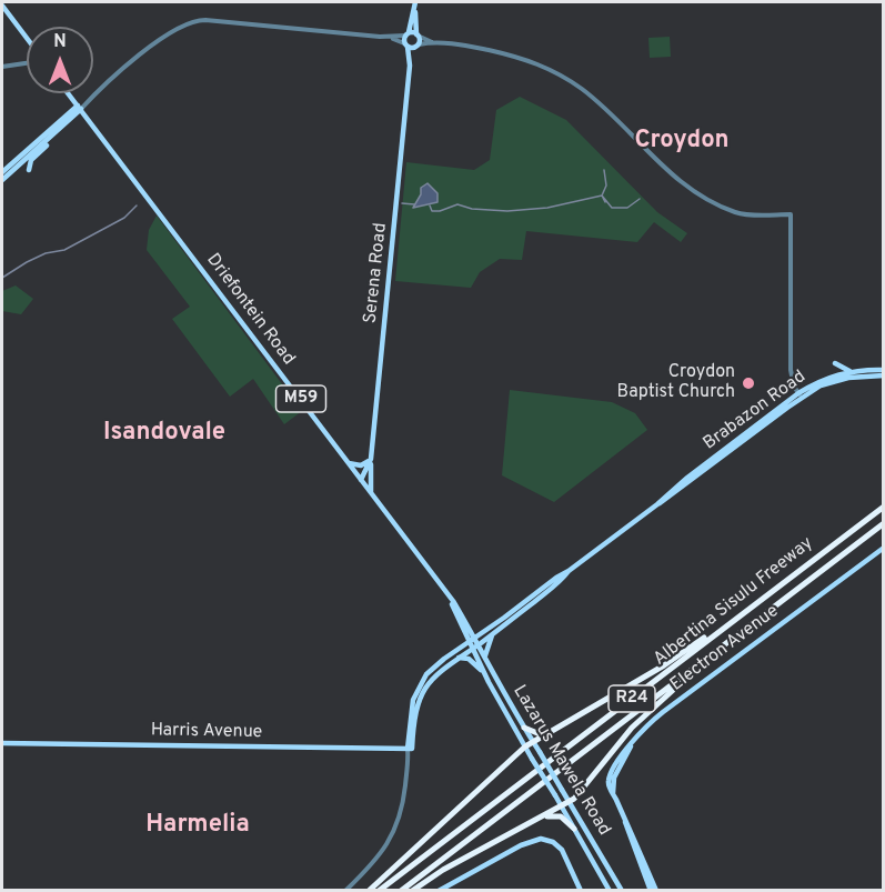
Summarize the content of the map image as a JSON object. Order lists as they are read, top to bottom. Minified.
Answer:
{"streets":{"highway":["Albertina Sisulu Freeway","R24"],"main road":["Serena Road","Driefontein Road","M59","Brabazon Road","Electron Avenue","Harris Avenue","Lazarus Mawela Road"]},"crossings":[["Serena Road","Driefontein Road"],["Driefontein Road","M59"],["Driefontein Road","Brabazon Road"],["Driefontein Road","Lazarus Mawela Road"],["Brabazon Road","Lazarus Mawela Road"]],"districts":["Croydon","Isandovale","Harmelia"],"places":["Croydon Baptist Church"],"north":"top"}
